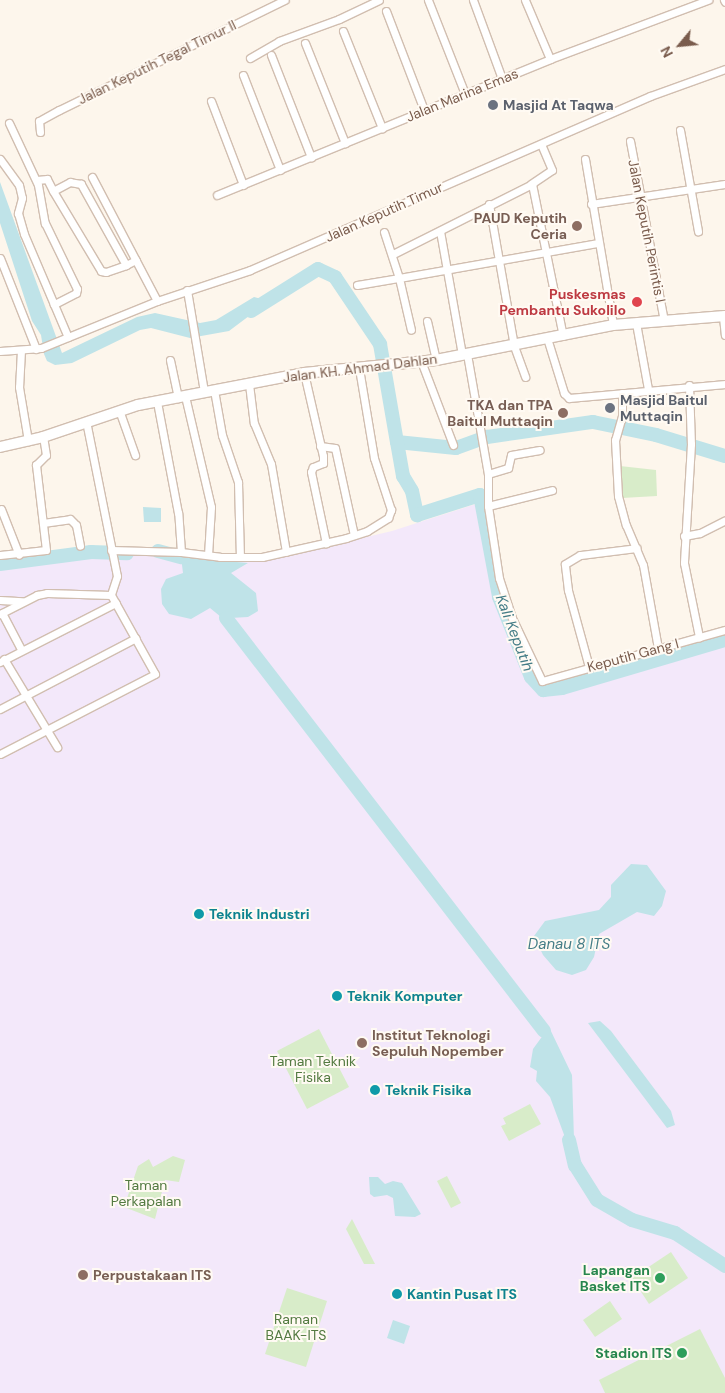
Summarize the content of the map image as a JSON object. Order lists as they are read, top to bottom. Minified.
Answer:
{"streets":{"street":["Jalan Keputih Tegal Timur II","Jalan Marina Emas","Jalan Keputih Timur","Jalan Keputih Perintis I","Jalan KH. Ahmad Dahlan","Keputih Gang I"]},"crossings":[["Jalan Keputih Perintis I","Jalan KH. Ahmad Dahlan"]],"water":["Kali Keputih","Danau 8 ITS"],"parks":["Taman Teknik Fisika","Taman Perkapalan","Raman BAAK-ITS"],"places":["Masjid At Taqwa","PAUD Keputih Ceria","Puskesmas Pembantu Sukolilo","Masjid Baitul Muttaqin","TKA dan TPA Baitul Muttaqin","Teknik Industri","Teknik Komputer","Institut Teknologi Sepuluh Nopember","Teknik Fisika","Perpustakaan ITS","Lapangan Basket ITS","Kantin Pusat ITS","Stadion ITS"],"north":"bottom left"}
